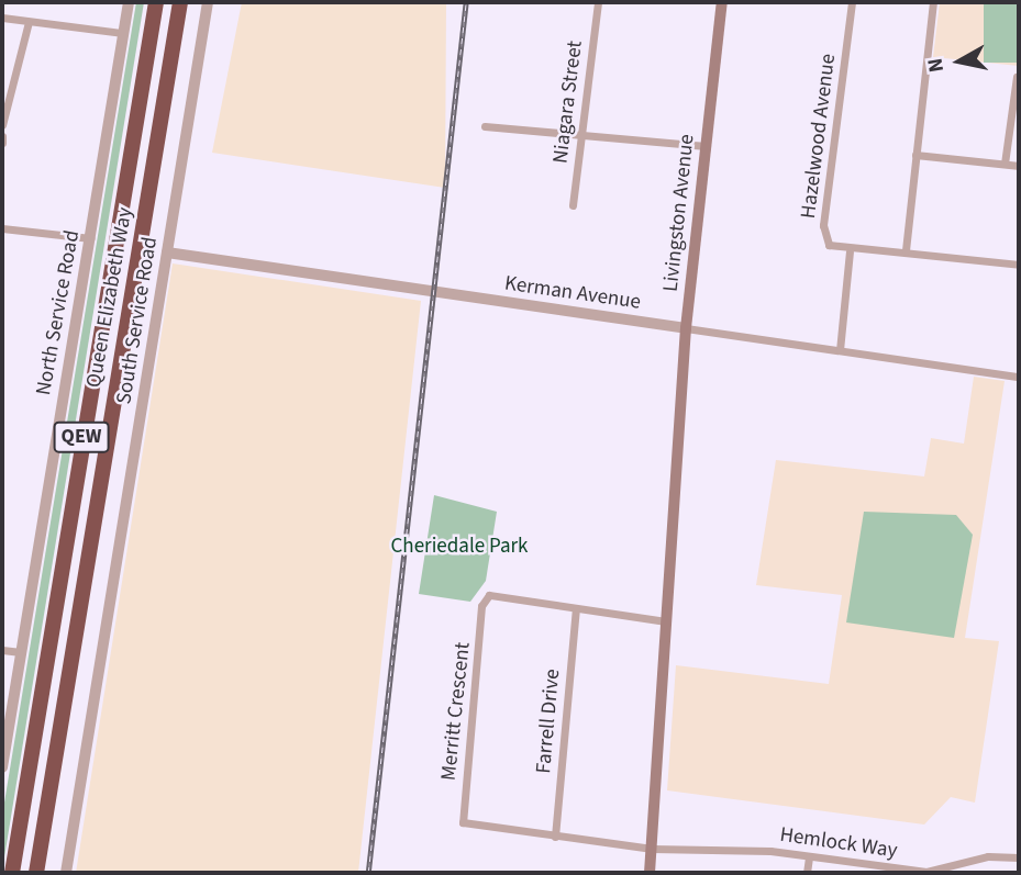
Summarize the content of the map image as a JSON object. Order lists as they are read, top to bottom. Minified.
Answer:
{"streets":{"highway":["Queen Elizabeth Way","QEW"],"main road":["Livingston Avenue"],"street":["Niagara Street","Hazelwood Avenue","Kerman Avenue","North Service Road","South Service Road","Merritt Crescent","Farrell Drive","Hemlock Way"]},"crossings":[["Livingston Avenue","Kerman Avenue"],["Livingston Avenue","Merritt Crescent"],["Livingston Avenue","Hemlock Way"],["Kerman Avenue","South Service Road"],["Merritt Crescent","Farrell Drive"],["Merritt Crescent","Hemlock Way"]],"parks":["Cheriedale Park"],"north":"left"}
